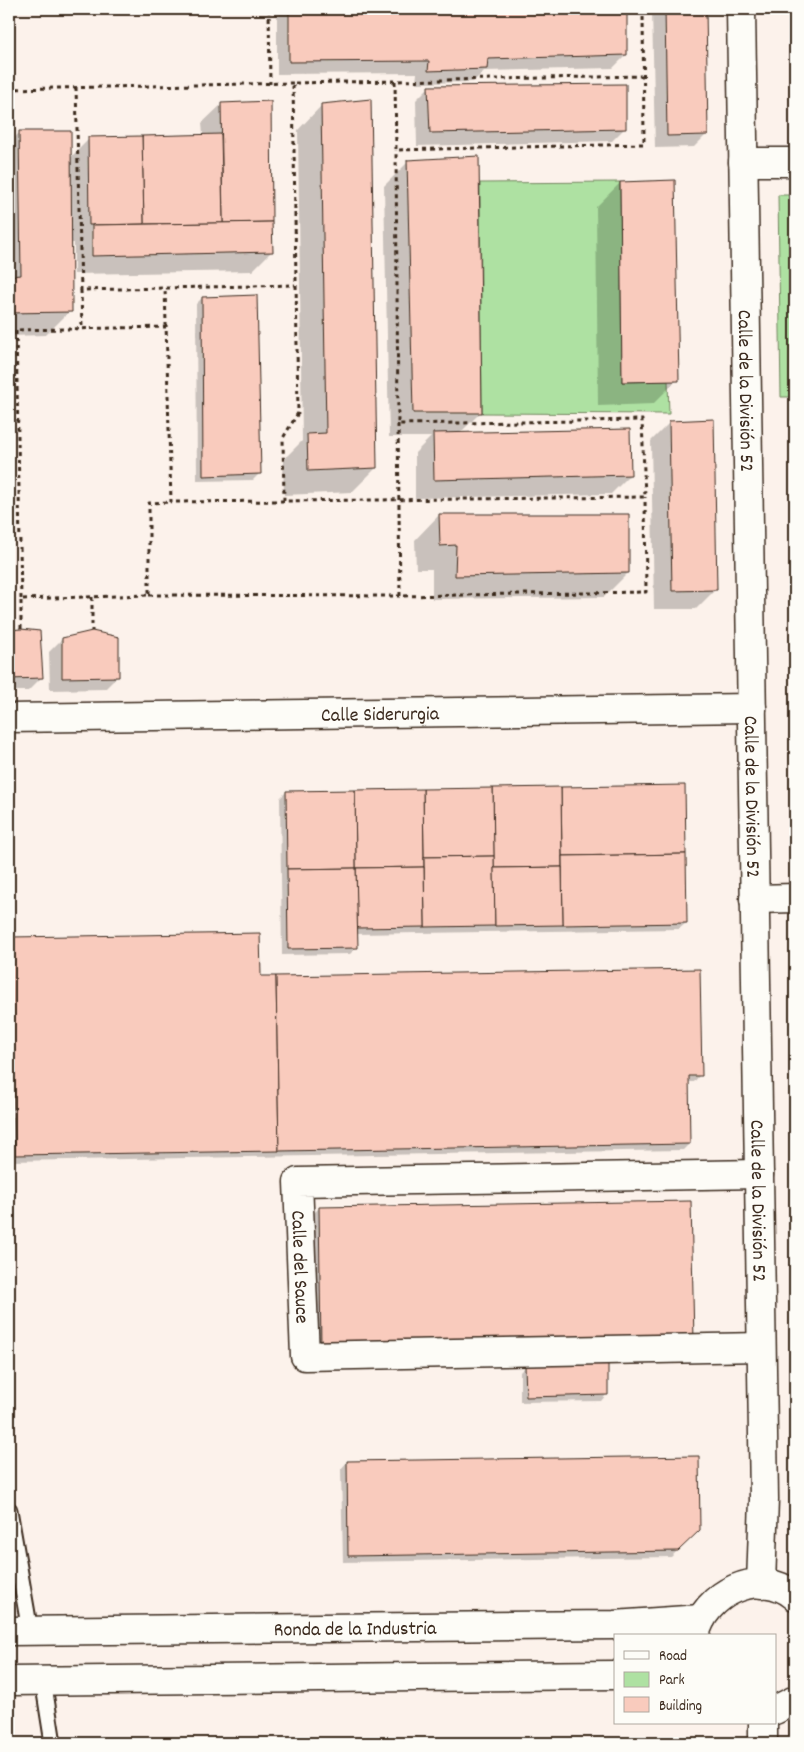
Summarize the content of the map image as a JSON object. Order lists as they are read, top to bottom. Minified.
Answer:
{"streets":{"street":["Calle de la División 52","Calle Siderurgia","Calle del Sauce","Ronda de la Industria"]},"crossings":[["Calle de la División 52","Calle Siderurgia"],["Calle de la División 52","Calle del Sauce"]],"legend":["Road","Park","Building"]}
